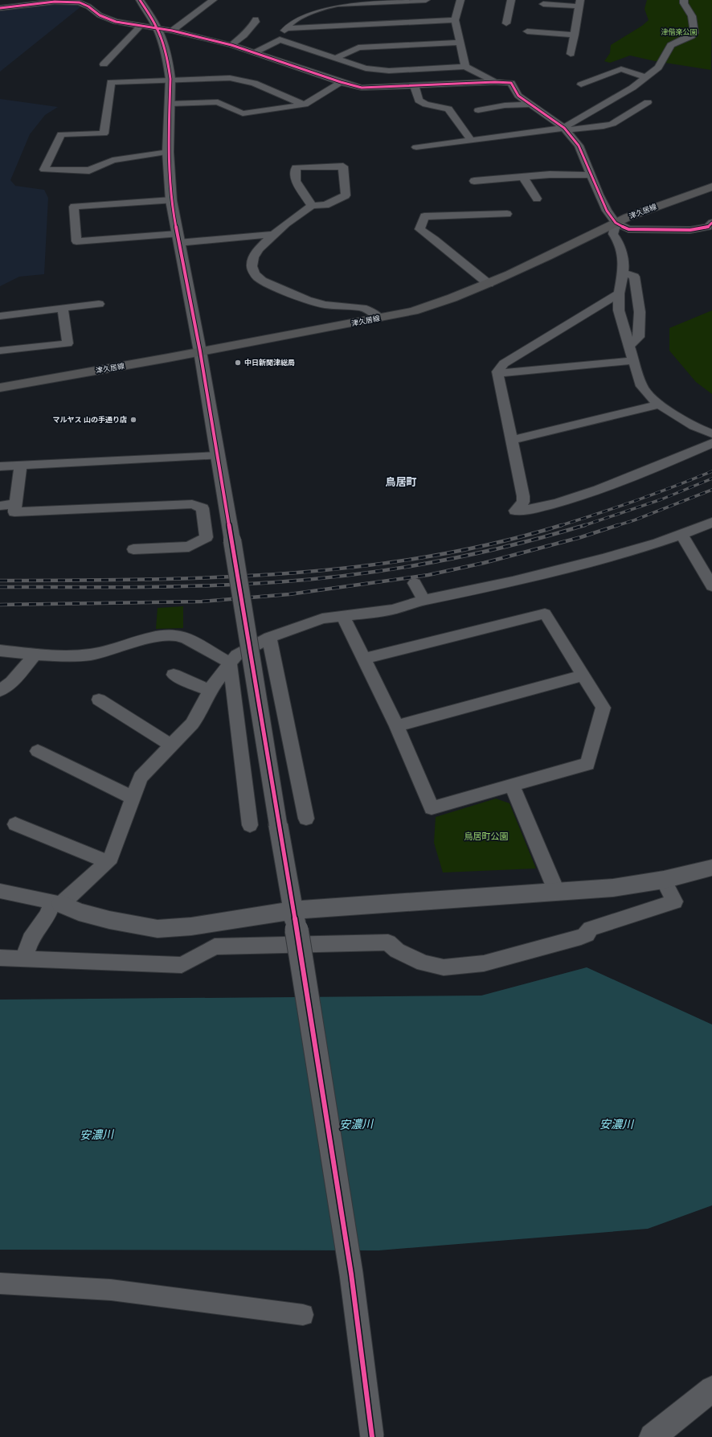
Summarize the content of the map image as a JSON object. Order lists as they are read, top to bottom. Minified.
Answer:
{"streets":{"main road":["津久居線"]},"districts":["鳥居町"],"water":["安濃川"],"parks":["津偕楽公園","鳥居町公園"],"places":["中日新聞津総局","マルヤス 山の手通り店"]}
